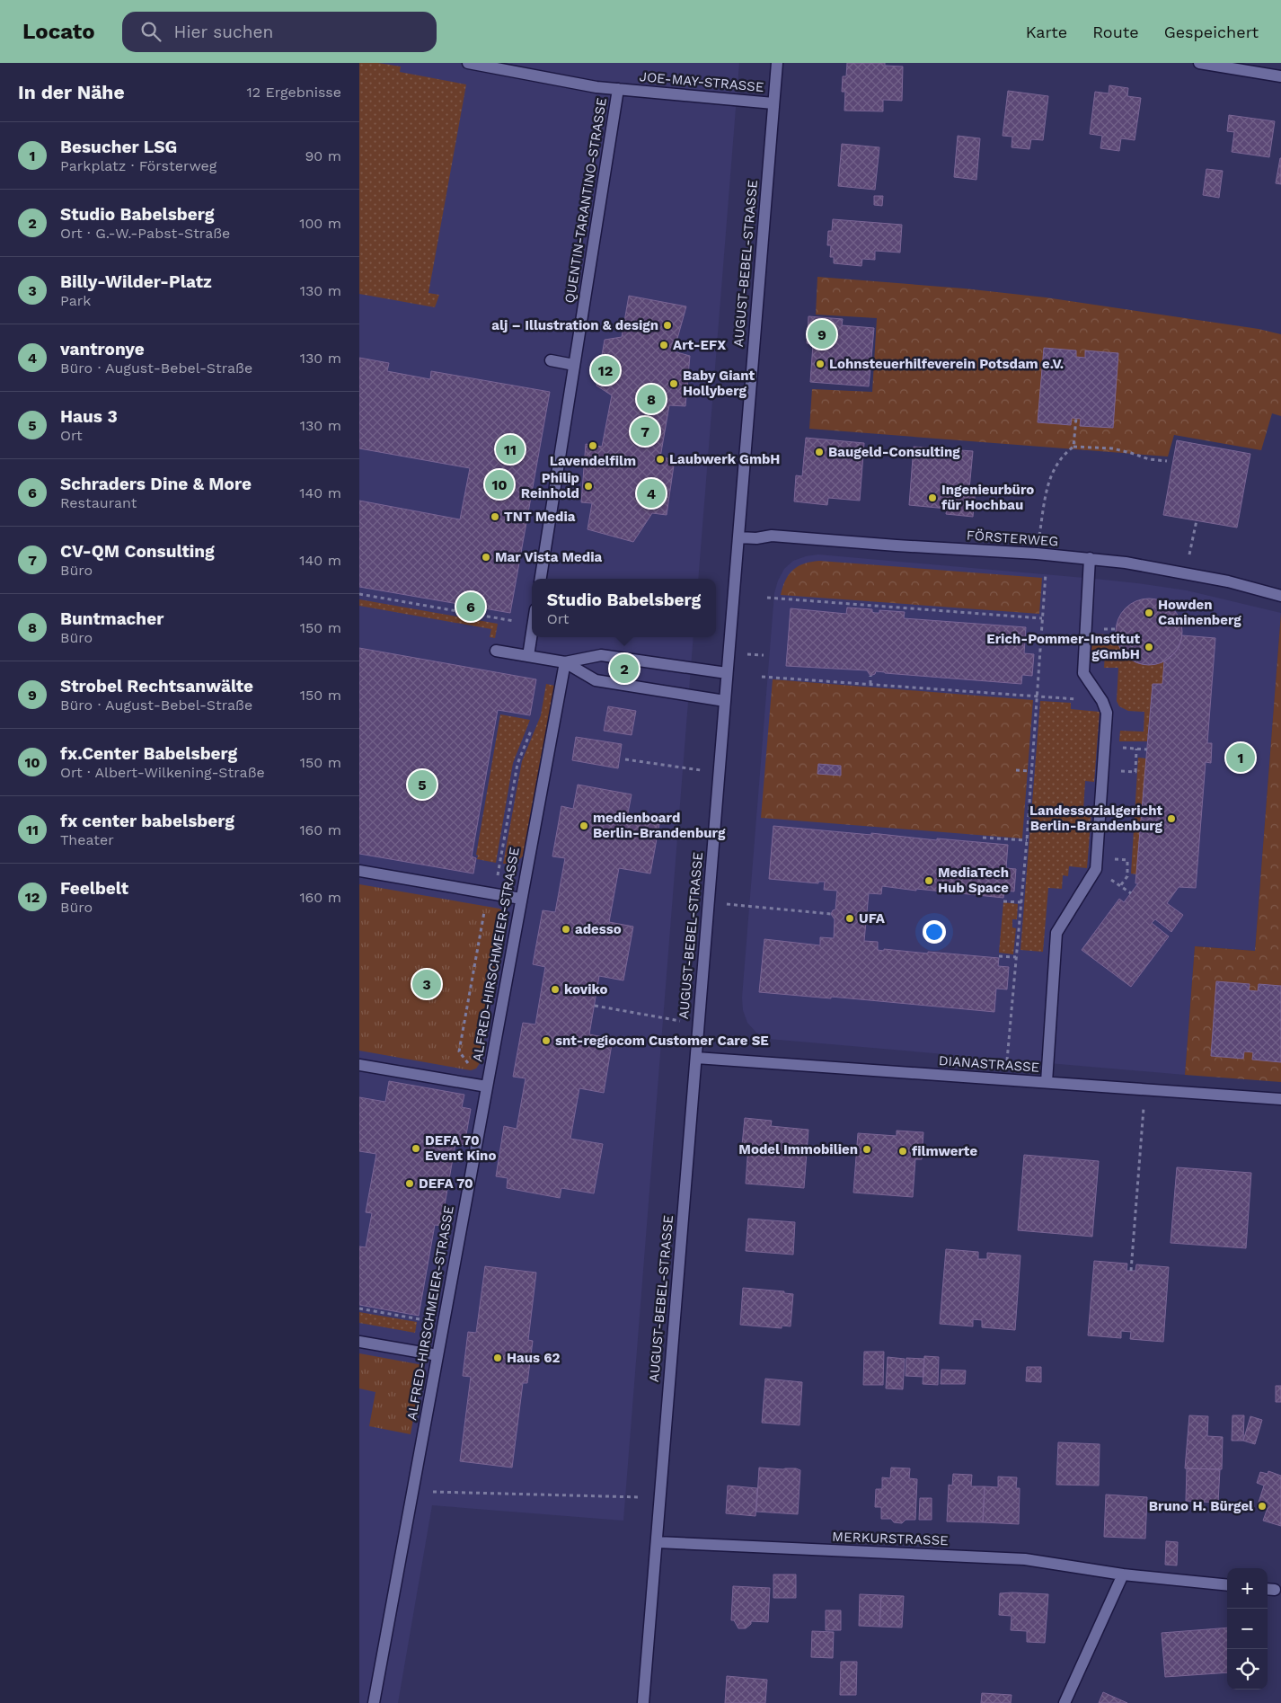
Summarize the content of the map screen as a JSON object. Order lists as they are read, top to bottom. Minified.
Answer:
{"streets":{"street":["JOE-MAY-STRASSE","QUENTIN-TARANTINO-STRASSE","AUGUST-BEBEL-STRASSE","FÖRSTERWEG","ALFRED-HIRSCHMEIER-STRASSE","DIANASTRASSE","MERKURSTRASSE"]},"crossings":[["JOE-MAY-STRASSE","QUENTIN-TARANTINO-STRASSE"],["JOE-MAY-STRASSE","AUGUST-BEBEL-STRASSE"],["AUGUST-BEBEL-STRASSE","FÖRSTERWEG"],["AUGUST-BEBEL-STRASSE","DIANASTRASSE"],["AUGUST-BEBEL-STRASSE","MERKURSTRASSE"]],"places":["alj – Illustration & design","Art-EFX","Lohnsteuerhilfeverein Potsdam e.V.","Baby Giant Hollyberg","Lavendelfilm","Baugeld-Consulting","Laubwerk GmbH","Philip Reinhold","Ingenieurbüro für Hochbau","TNT Media","Mar Vista Media","Howden Caninenberg","Erich-Pommer-Institut gGmbH","Landessozialgericht Berlin-Brandenburg","medienboard Berlin-Brandenburg","MediaTech Hub Space","UFA","adesso","koviko","snt-regiocom Customer Care SE","DEFA 70 Event Kino","Model Immobilien","filmwerte","DEFA 70","Haus 62","Bruno H. Bürgel"],"page":{"header":"Locato","search":"Hier suchen","nav":["Karte","Route","Gespeichert"],"heading":["In der Nähe","12 Ergebnisse"],"list":[{"mark":"1","name":"Besucher LSG","note":"Parkplatz · Försterweg","value":"90 m"},{"mark":"2","name":"Studio Babelsberg","note":"Ort · G.-W.-Pabst-Straße","value":"100 m"},{"mark":"3","name":"Billy-Wilder-Platz","note":"Park","value":"130 m"},{"mark":"4","name":"vantronye","note":"Büro · August-Bebel-Straße","value":"130 m"},{"mark":"5","name":"Haus 3","note":"Ort","value":"130 m"},{"mark":"6","name":"Schraders Dine & More","note":"Restaurant","value":"140 m"},{"mark":"7","name":"CV-QM Consulting","note":"Büro","value":"140 m"},{"mark":"8","name":"Buntmacher","note":"Büro","value":"150 m"},{"mark":"9","name":"Strobel Rechtsanwälte","note":"Büro · August-Bebel-Straße","value":"150 m"},{"mark":"10","name":"fx.Center Babelsberg","note":"Ort · Albert-Wilkening-Straße","value":"150 m"},{"mark":"11","name":"fx center babelsberg","note":"Theater","value":"160 m"},{"mark":"12","name":"Feelbelt","note":"Büro","value":"160 m"}],"pins":["9","12","8","7","11","10","4","6","2","1","5","3"],"popup":["Studio Babelsberg","Ort"],"map_buttons":["+","−"]}}
